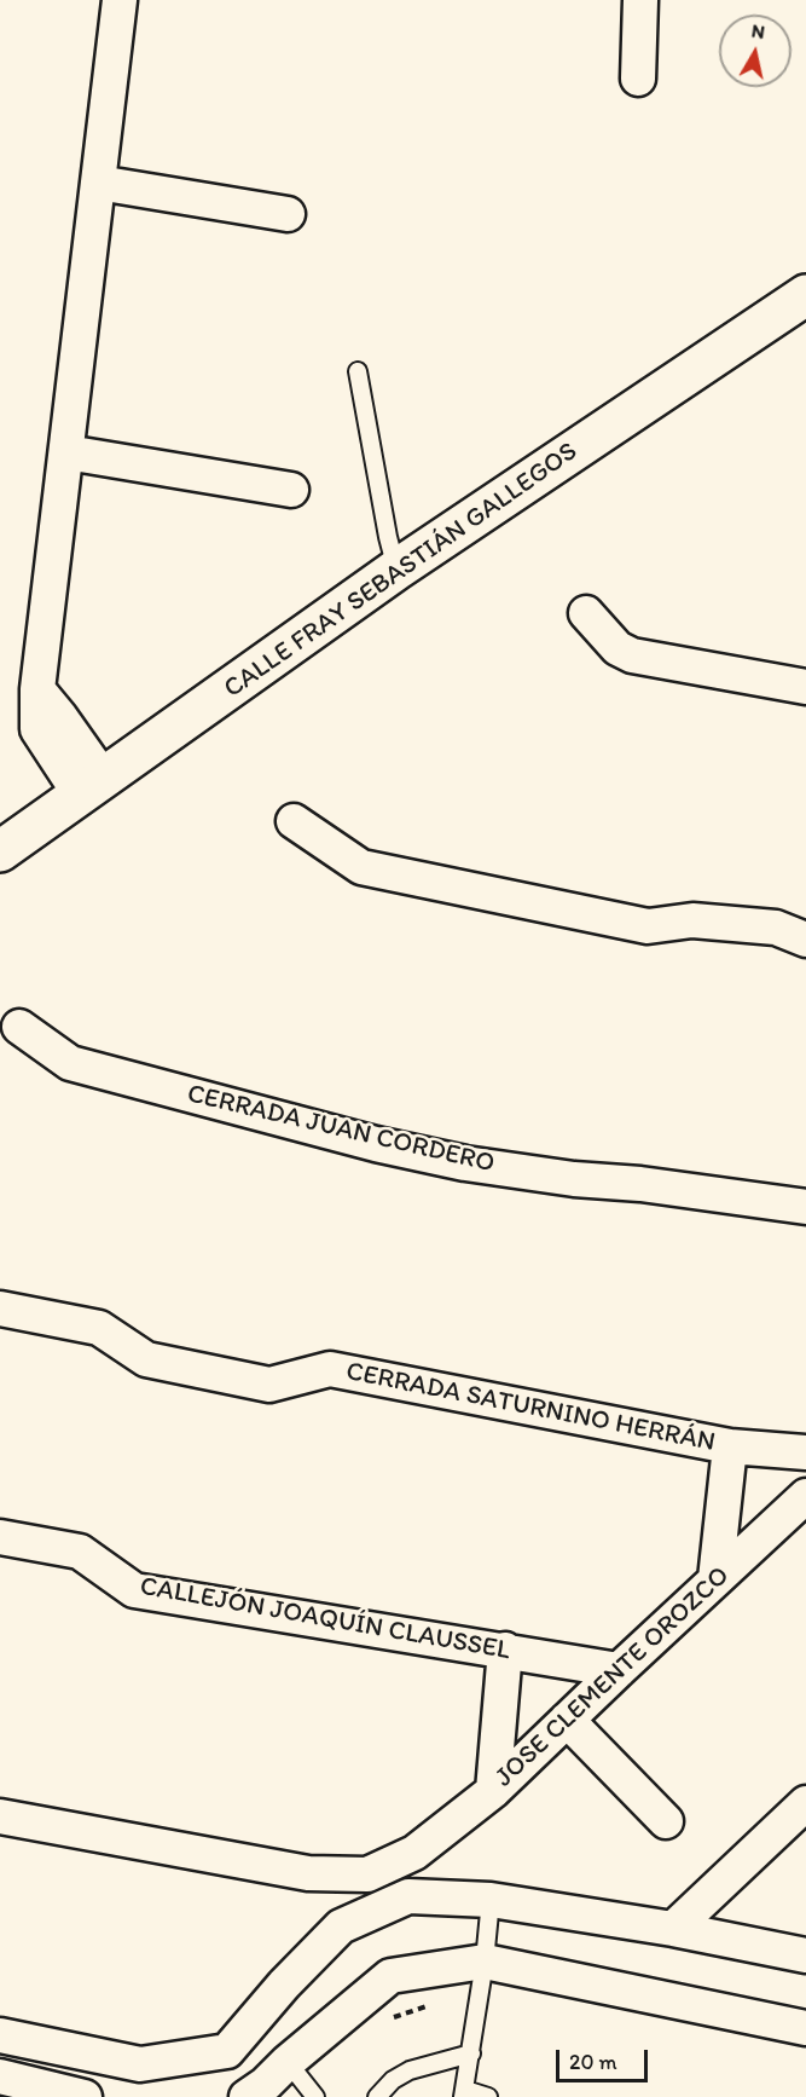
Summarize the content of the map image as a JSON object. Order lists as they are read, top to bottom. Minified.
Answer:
{"streets":{"street":["CALLE FRAY SEBASTIÁN GALLEGOS","CERRADA JUAN CORDERO","CERRADA SATURNINO HERRÁN","CALLEJÓN JOAQUÍN CLAUSSEL","JOSE CLEMENTE OROZCO"]},"crossings":[["CERRADA SATURNINO HERRÁN","JOSE CLEMENTE OROZCO"],["CALLEJÓN JOAQUÍN CLAUSSEL","JOSE CLEMENTE OROZCO"]],"scale_bar":"20 m","north":"top"}
